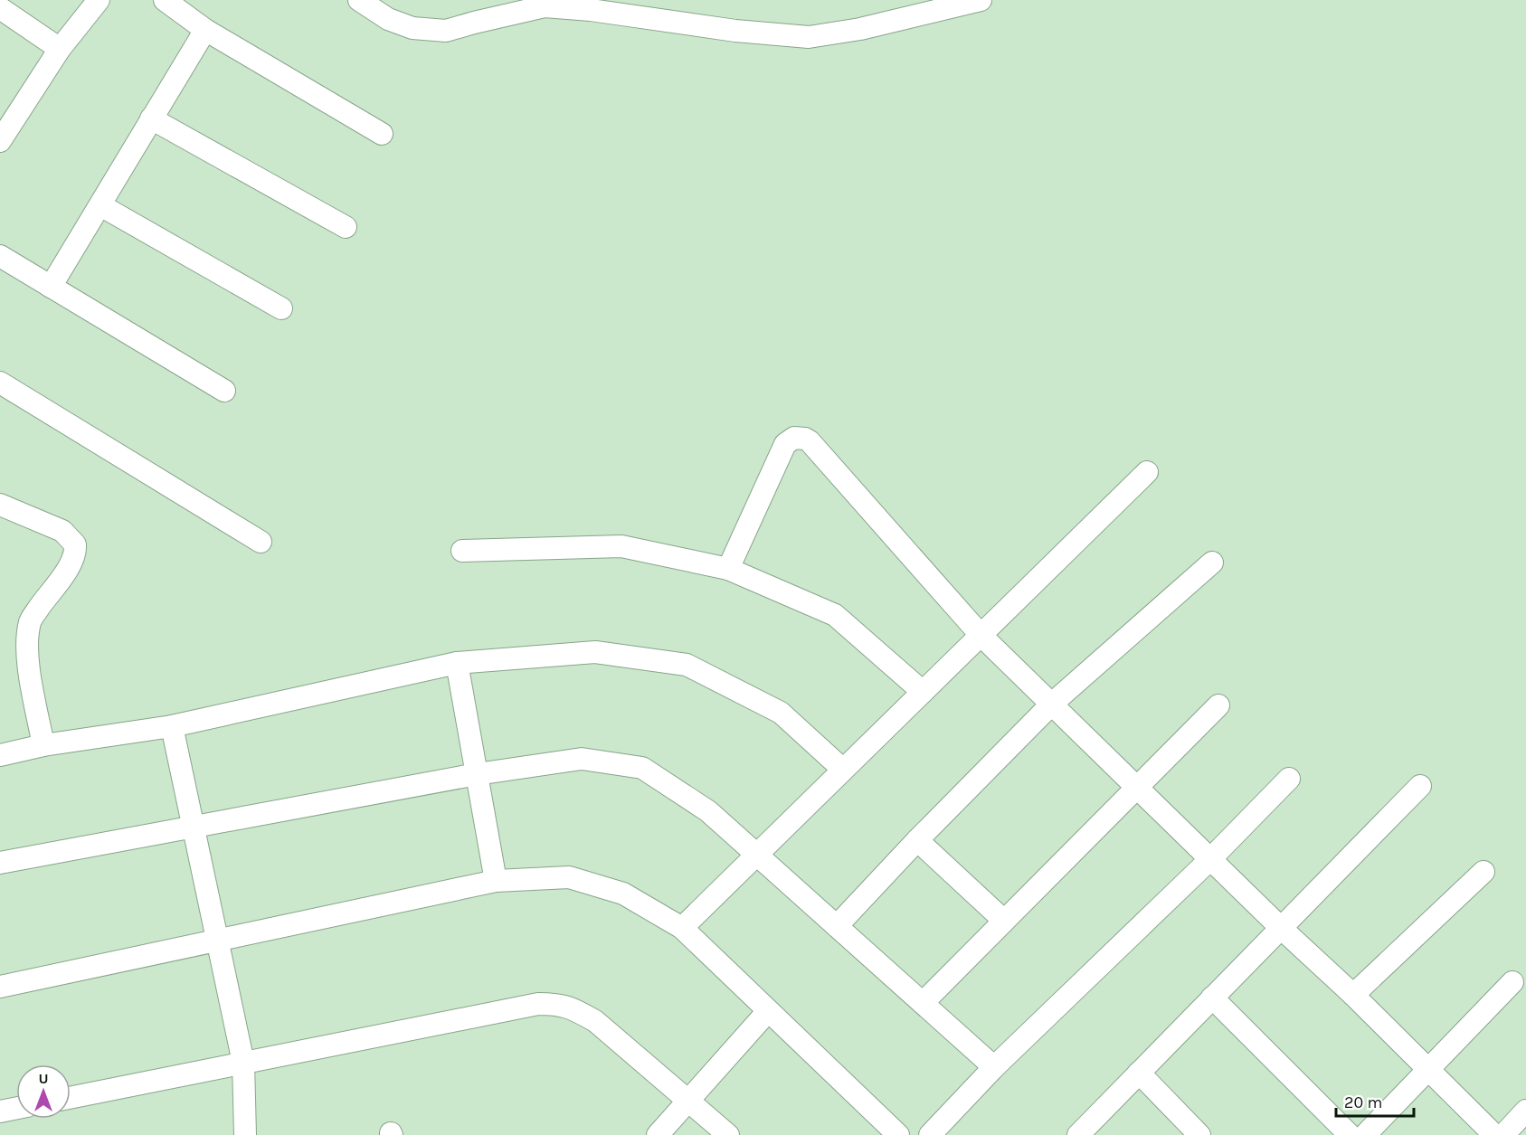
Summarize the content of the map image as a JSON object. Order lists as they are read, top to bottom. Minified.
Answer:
{"scale_bar":"20 m","north":"top"}
